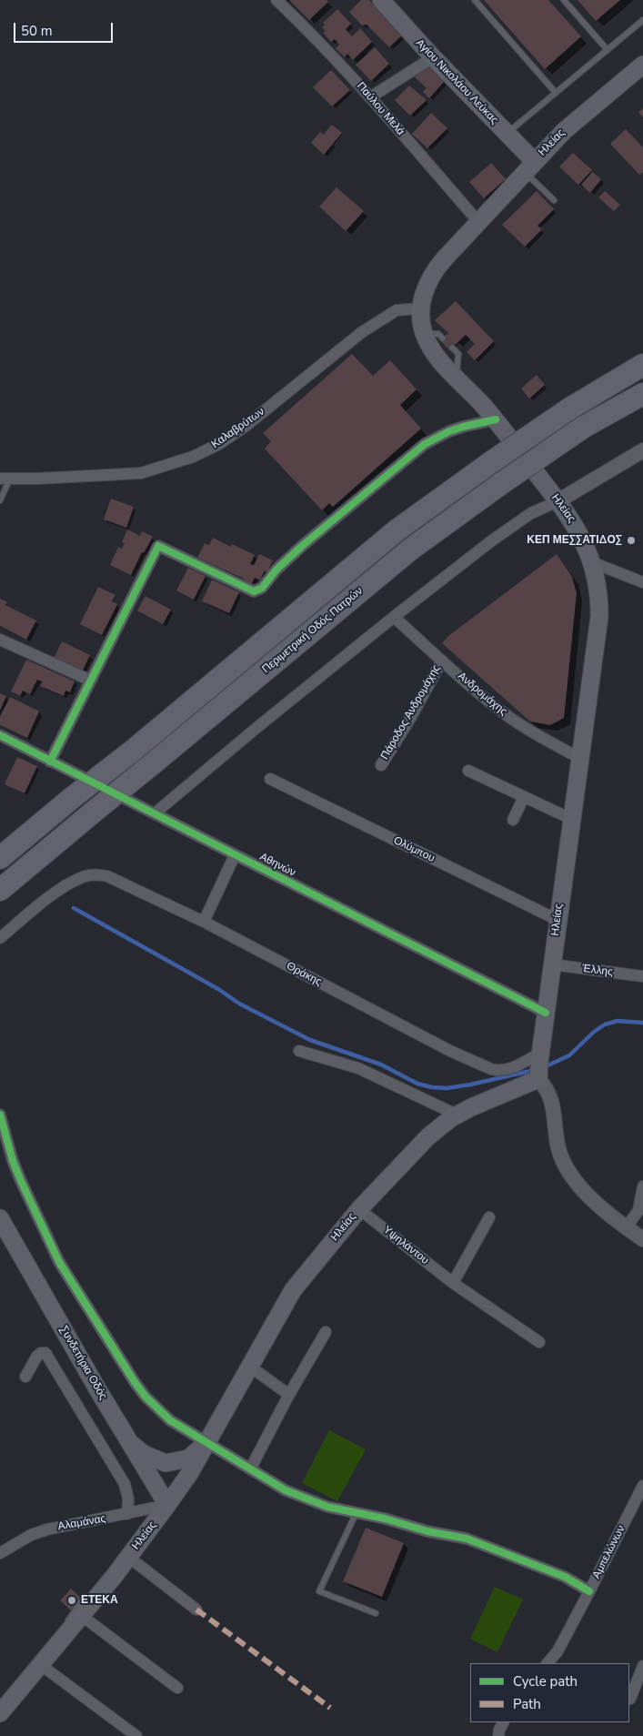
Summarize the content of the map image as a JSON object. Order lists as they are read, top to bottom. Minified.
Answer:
{"streets":{"highway":["Περιμετρική Οδός Πατρών"],"main road":["Αγίου Νικολάου Λεύκας","Ηλείας","Συνδετήρια Οδός"],"street":["Παύλου Μελά","Καλαβρύτων","Ανδρομάχης","Πάροδος Ανδρομάχης","Ολύμπου","Αθηνών","Έλλης","Θράκης","Υψηλάντου","Αλαμάνας","Αμπελώνων"]},"crossings":[["Αγίου Νικολάου Λεύκας","Ηλείας"],["Παύλου Μελά","Ηλείας"],["Ηλείας","Καλαβρύτων"],["Ηλείας","Ανδρομάχης"],["Ηλείας","Ολύμπου"],["Ηλείας","Αθηνών"],["Ηλείας","Έλλης"],["Ηλείας","Θράκης"],["Ηλείας","Υψηλάντου"],["Ηλείας","Συνδετήρια Οδός"],["Ηλείας","Αλαμάνας"],["Ανδρομάχης","Πάροδος Ανδρομάχης"],["Συνδετήρια Οδός","Αλαμάνας"]],"places":["ΚΕΠ ΜΕΣΣΑΤΙΔΟΣ","ΕΤΕΚΑ"],"legend":["Cycle path","Path"],"scale_bar":"50 m"}
